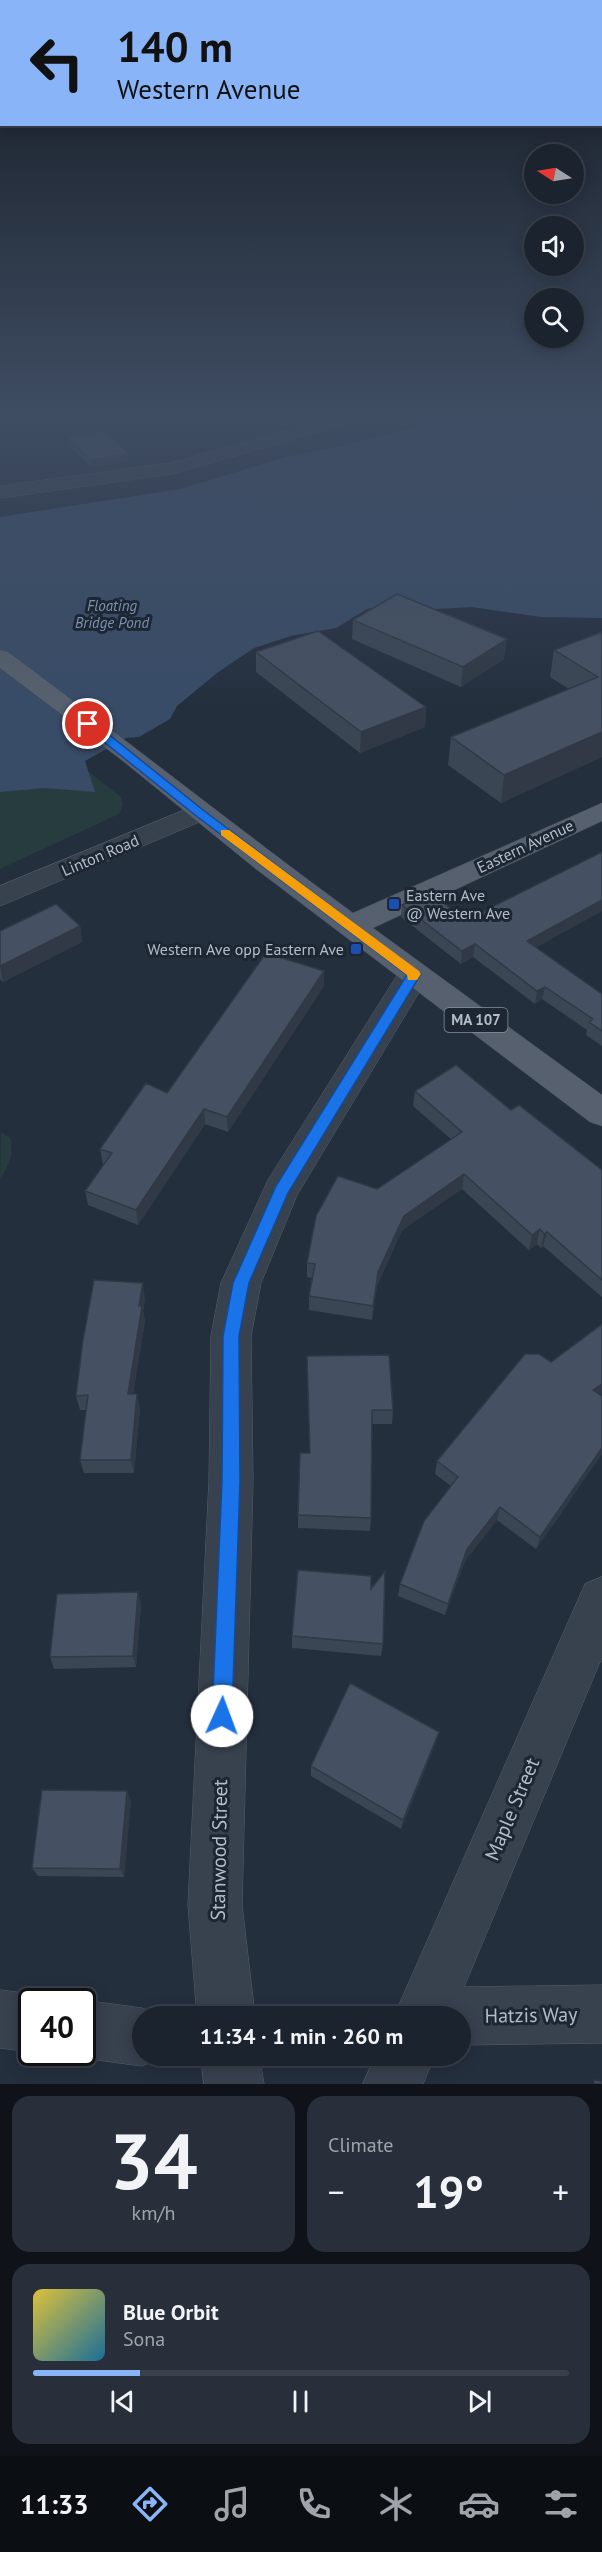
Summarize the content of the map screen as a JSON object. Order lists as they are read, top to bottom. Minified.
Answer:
{"streets":{"main road":["Eastern Avenue","MA 107"],"street":["Linton Road","Maple Street","Stanwood Street","Hatzis Way"]},"crossings":[["Eastern Avenue","MA 107"],["Linton Road","MA 107"],["MA 107","Stanwood Street"]],"water":["Floating Bridge Pond"],"places":{"transit":["Eastern Ave @ Western Ave","Western Ave opp Eastern Ave"]},"north":"left","page":{"turn":["140 m","Western Avenue"],"limit":"40","trip":"11:34 · 1 min · 260 m","tile":[["34","km/h"],"Climate"],"heat":["−","19°","+"],"song":["Blue Orbit","Sona"],"tabs":"11:33"}}
